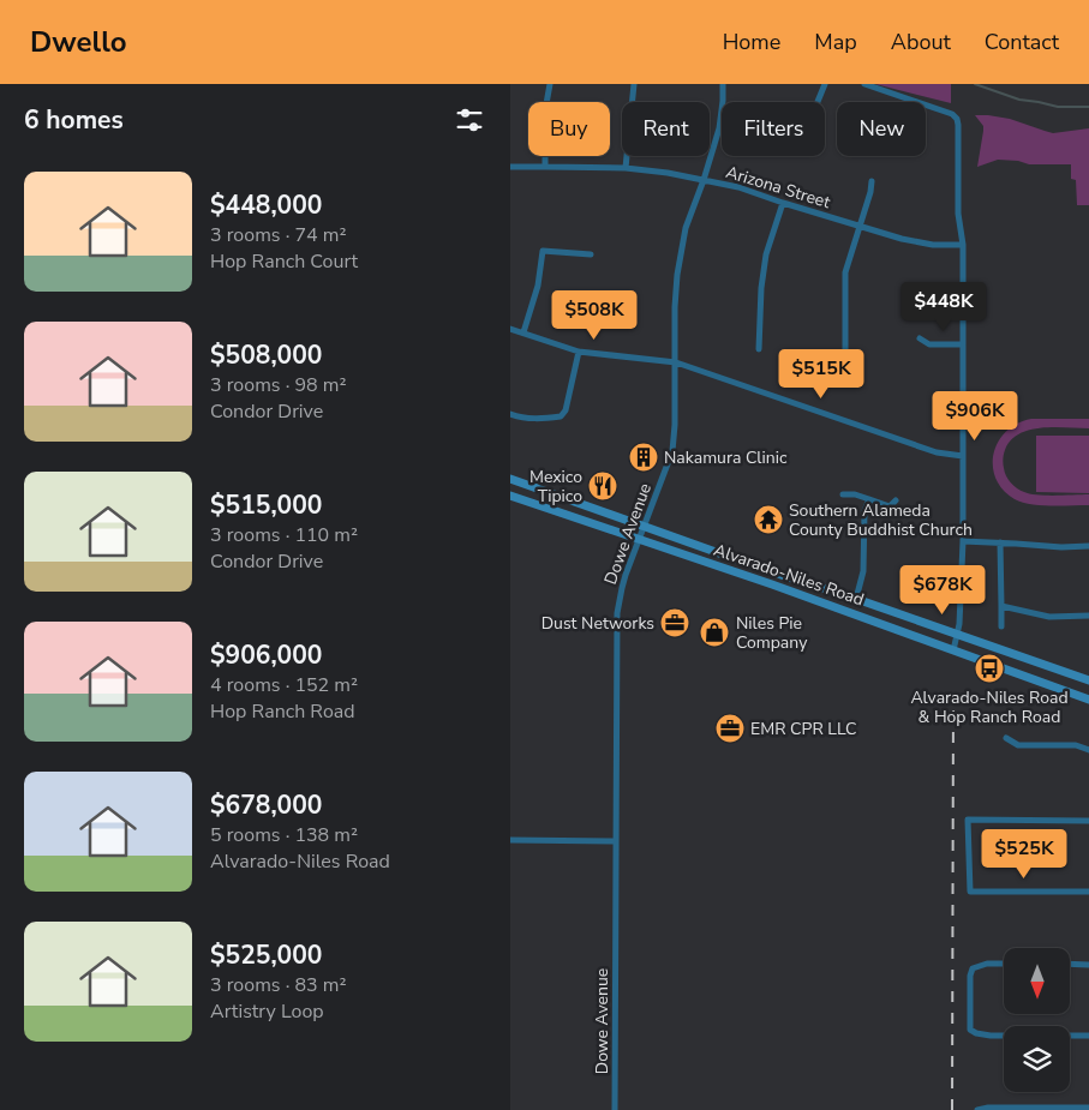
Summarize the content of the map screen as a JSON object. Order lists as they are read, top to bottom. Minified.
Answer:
{"streets":{"main road":["Alvarado-Niles Road"],"street":["Arizona Street","Dowe Avenue"]},"crossings":[["Arizona Street","Dowe Avenue"],["Dowe Avenue","Alvarado-Niles Road"]],"places":{"building":["Nakamura Clinic"],"restaurant":["Mexico Tipico"],"temple":["Southern Alameda County Buddhist Church"],"office":["Dust Networks","EMR CPR LLC"],"shop":["Niles Pie Company"],"bus stop":["Alvarado-Niles Road & Hop Ranch Road"]},"north":"bottom","page":{"header":"Dwello","nav":["Home","Map","About","Contact"],"heading":"6 homes","chip":["Buy","Rent","Filters","New"],"list":[{"name":"$448,000","note":"3 rooms · 74 m² · Hop Ranch Court"},{"name":"$508,000","note":"3 rooms · 98 m² · Condor Drive"},{"name":"$515,000","note":"3 rooms · 110 m² · Condor Drive"},{"name":"$906,000","note":"4 rooms · 152 m² · Hop Ranch Road"},{"name":"$678,000","note":"5 rooms · 138 m² · Alvarado-Niles Road"},{"name":"$525,000","note":"3 rooms · 83 m² · Artistry Loop"}],"price":["$448K","$508K","$515K","$906K","$678K","$525K"]}}
